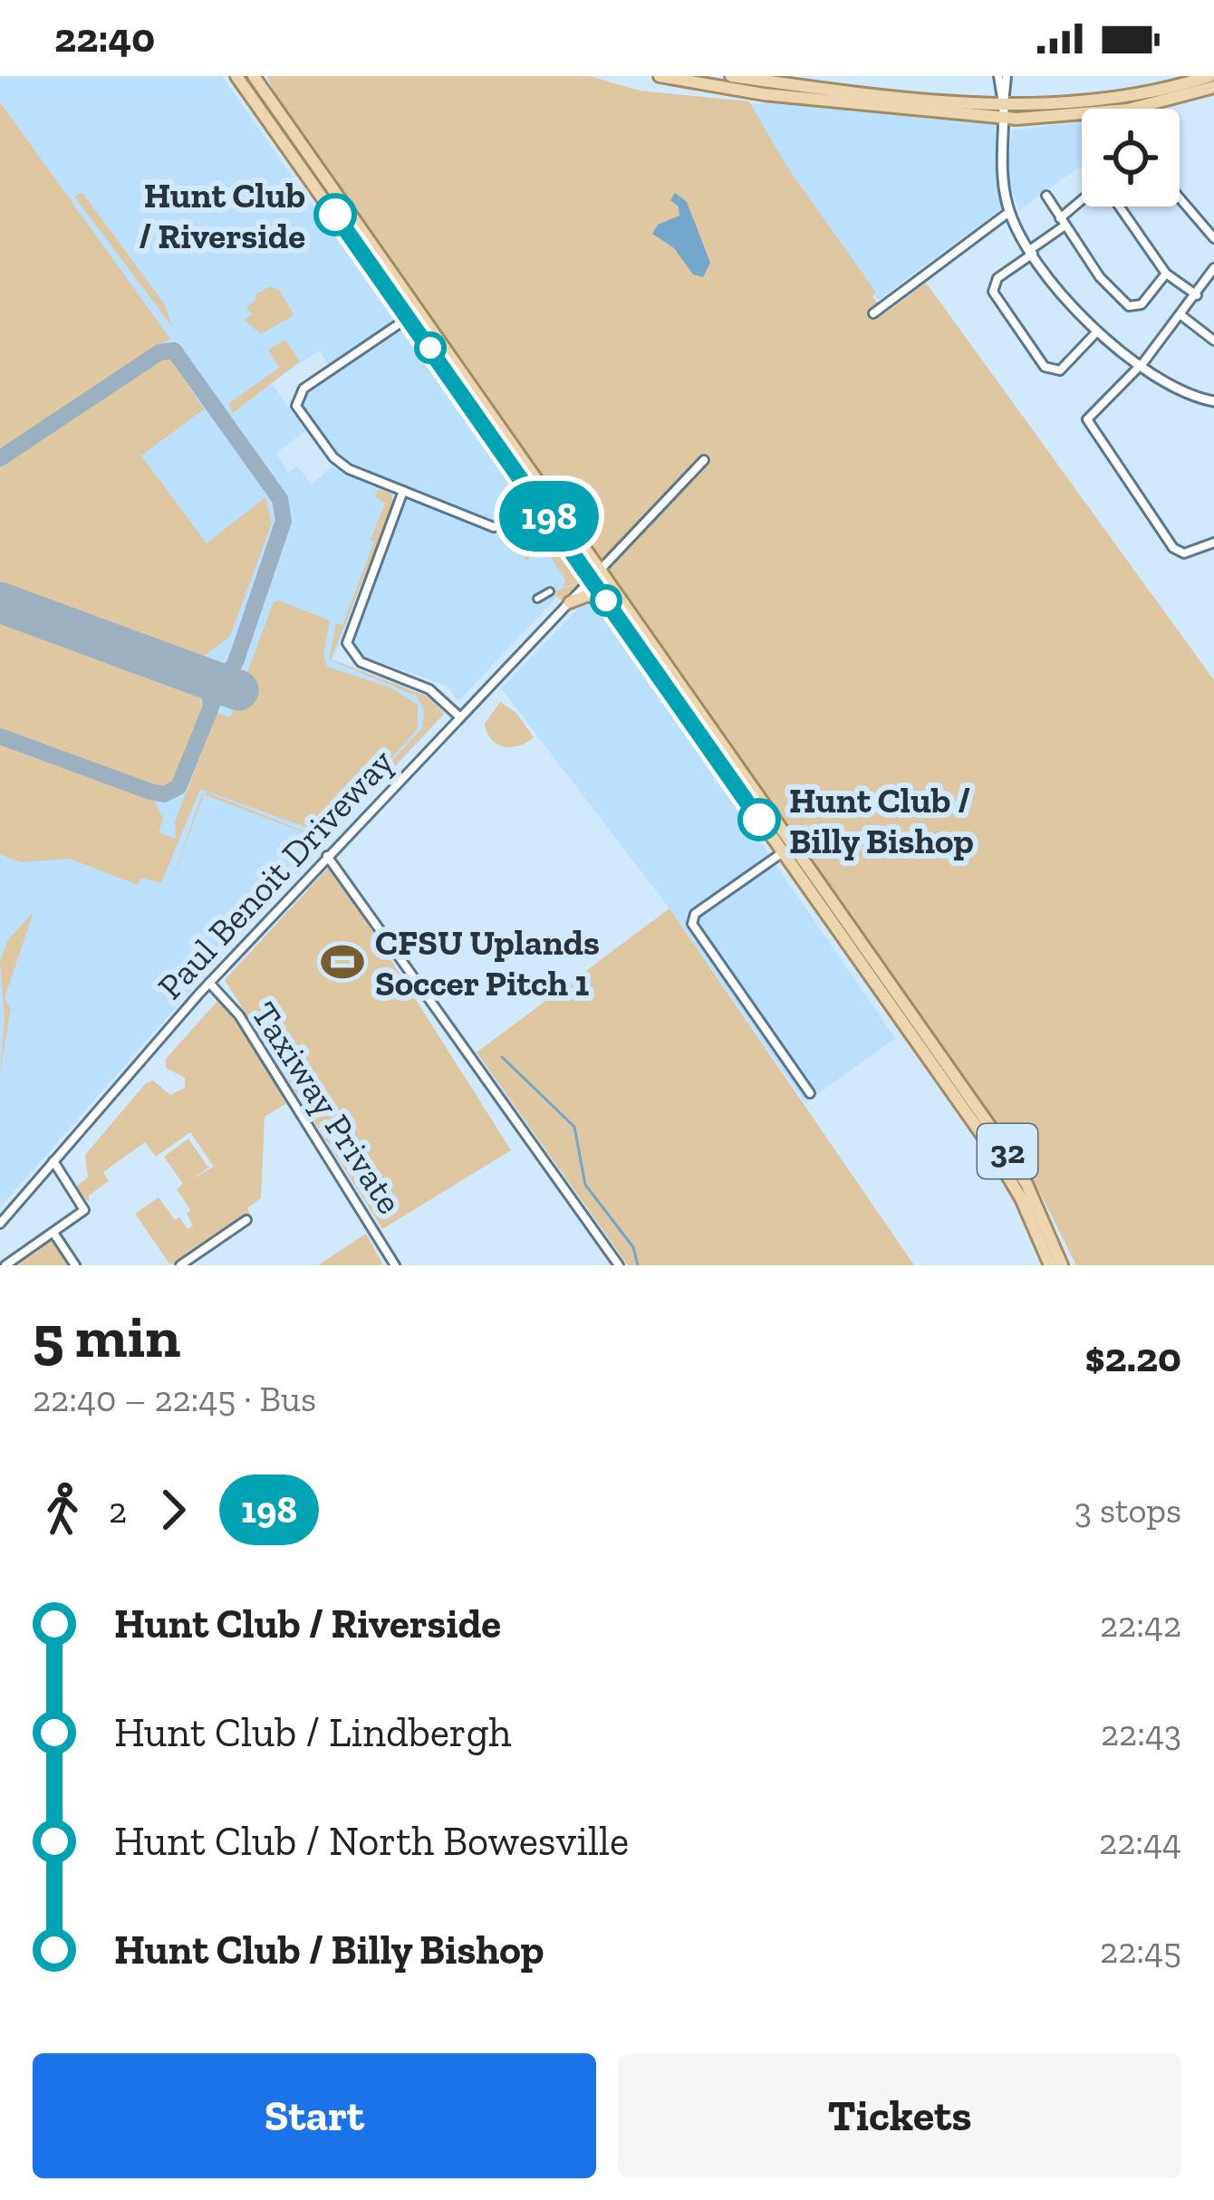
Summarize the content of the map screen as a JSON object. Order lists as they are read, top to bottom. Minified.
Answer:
{"streets":{"main road":["32"],"street":["Paul Benoit Driveway","Taxiway Private"]},"crossings":[["Paul Benoit Driveway","Taxiway Private"],["Paul Benoit Driveway","32"]],"places":{"other":["Hunt Club / Riverside","Hunt Club / Billy Bishop"],"sports":["CFSU Uplands Soccer Pitch 1"]},"lines":["bus line 198"],"page":{"status":"22:40","on_map":"198","heading":["5 min","22:40 – 22:45 · Bus","$2.20"],"legs":["2","198","3 stops"],"list":[{"name":"Hunt Club / Riverside","value":"22:42"},{"name":"Hunt Club / Lindbergh","value":"22:43"},{"name":"Hunt Club / North Bowesville","value":"22:44"},{"name":"Hunt Club / Billy Bishop","value":"22:45"}],"buttons":["Start","Tickets"]}}
